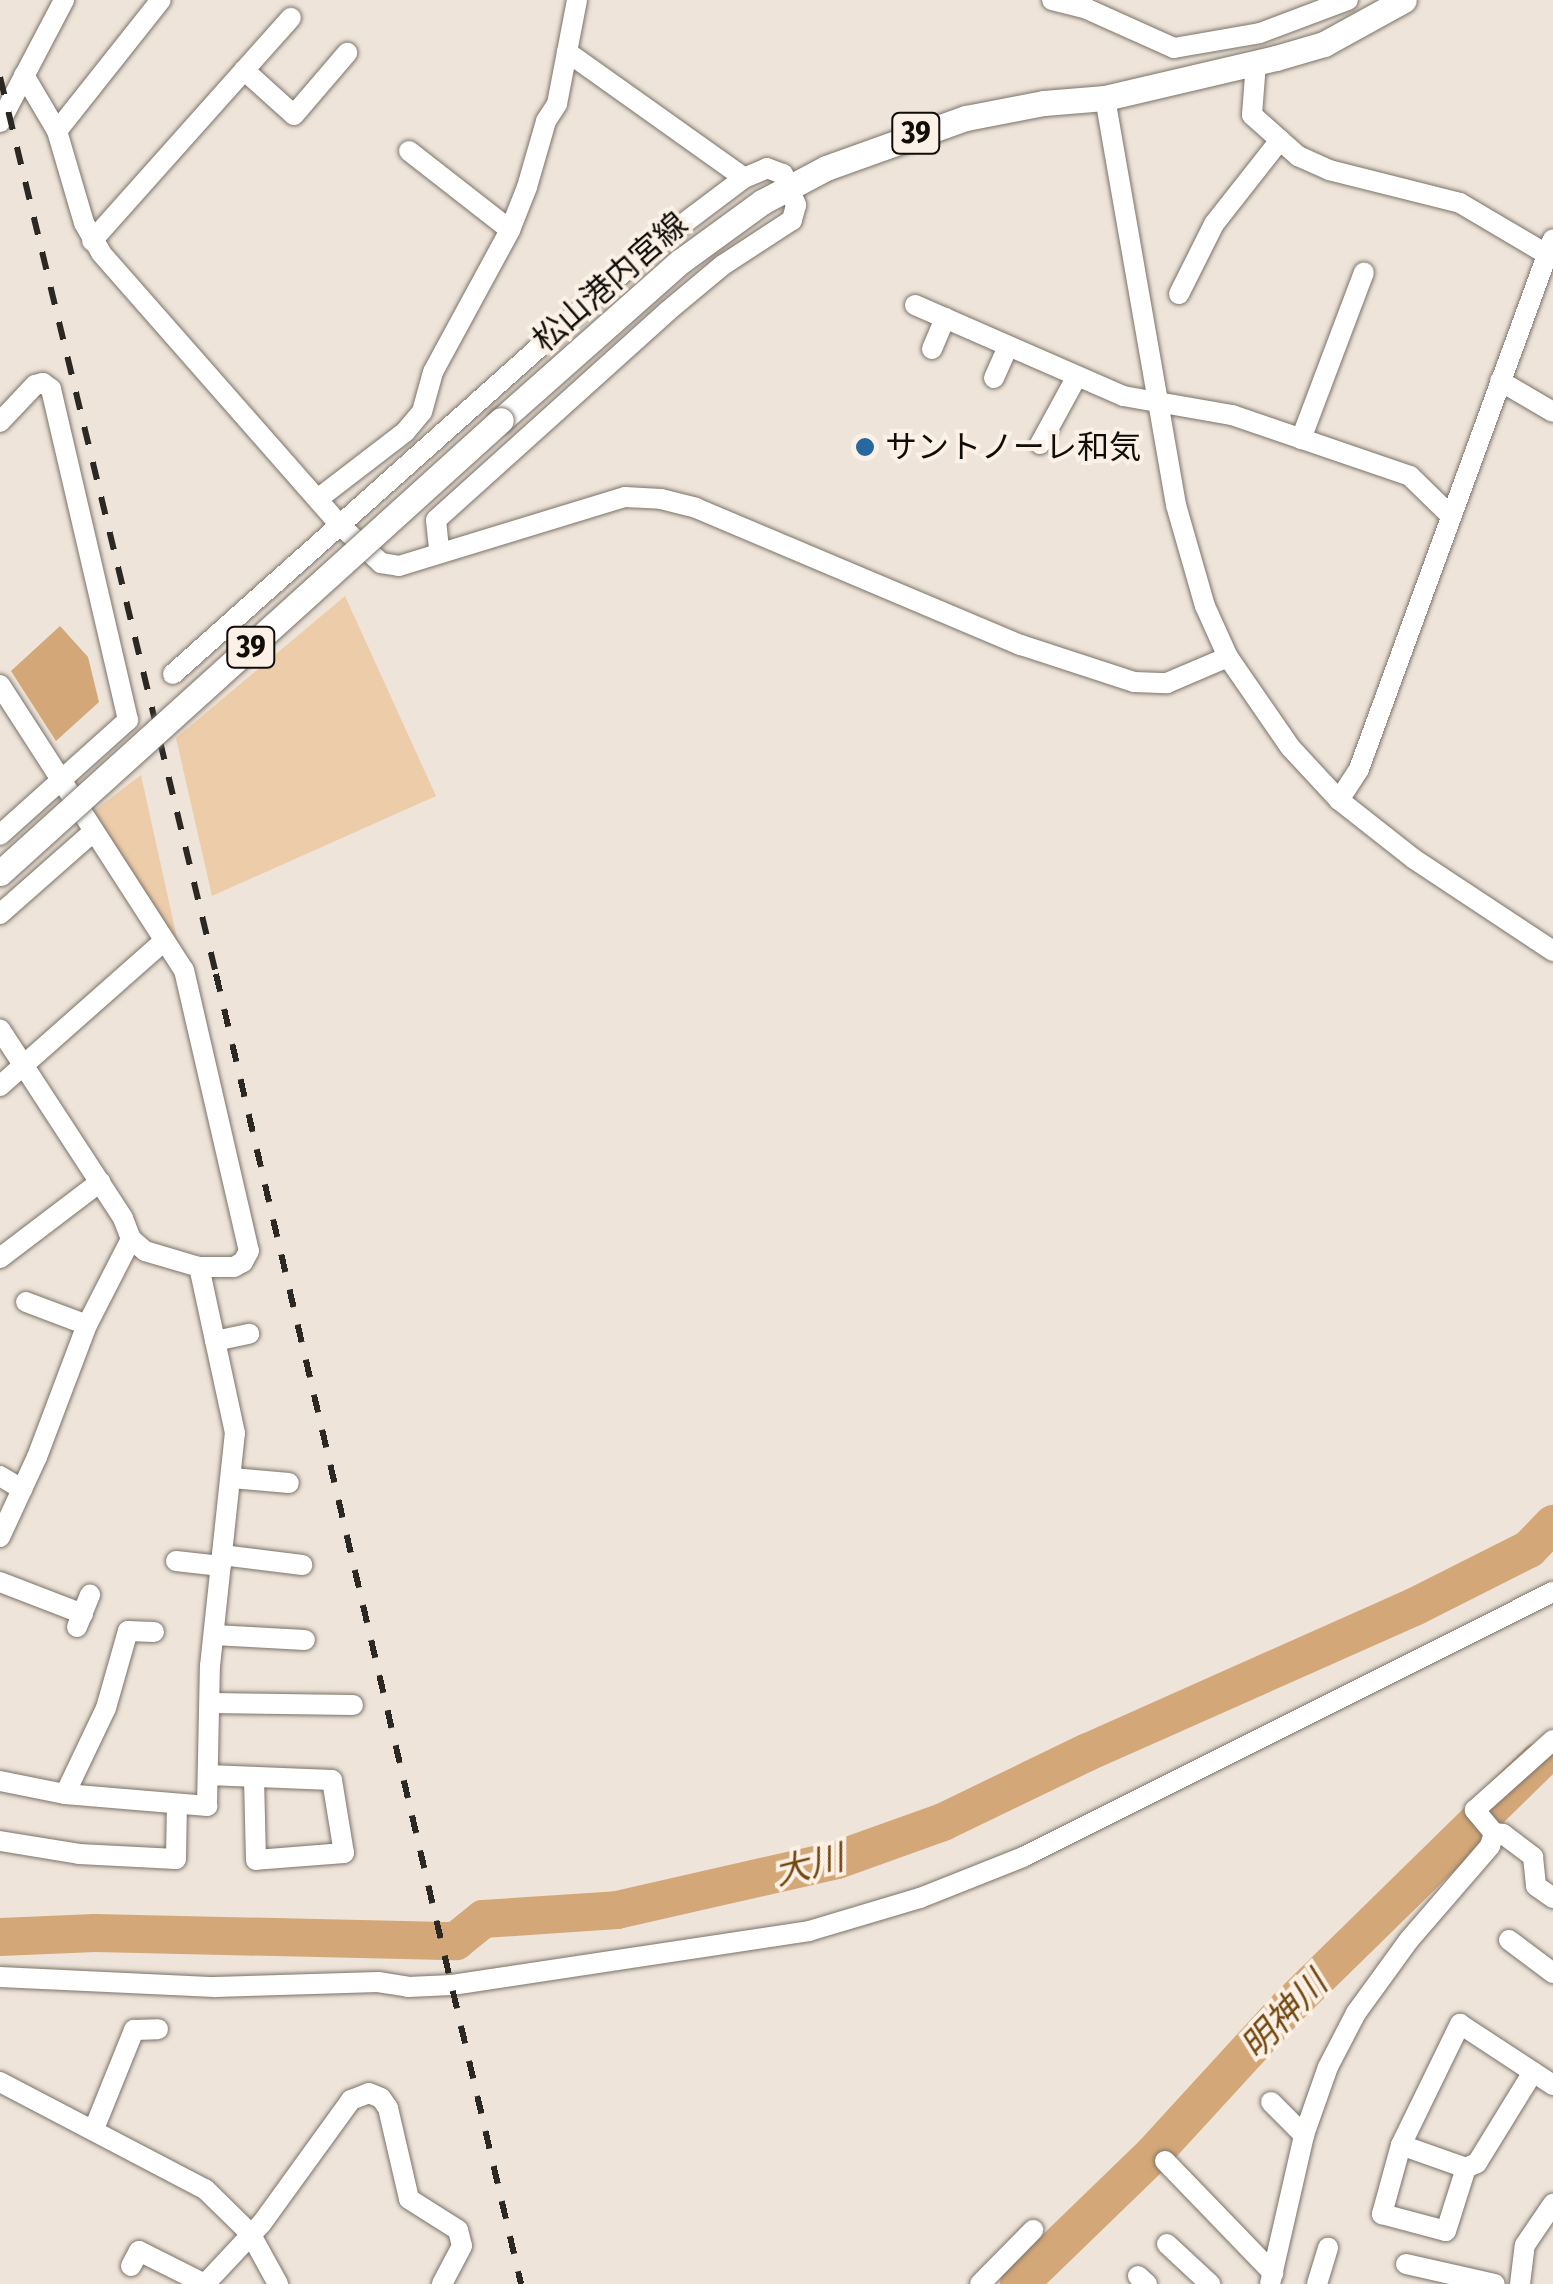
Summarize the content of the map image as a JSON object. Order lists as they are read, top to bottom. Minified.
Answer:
{"streets":{"main road":["39","松山港内宮線"]},"water":["大川","明神川"],"places":["サントノーレ和気"]}
